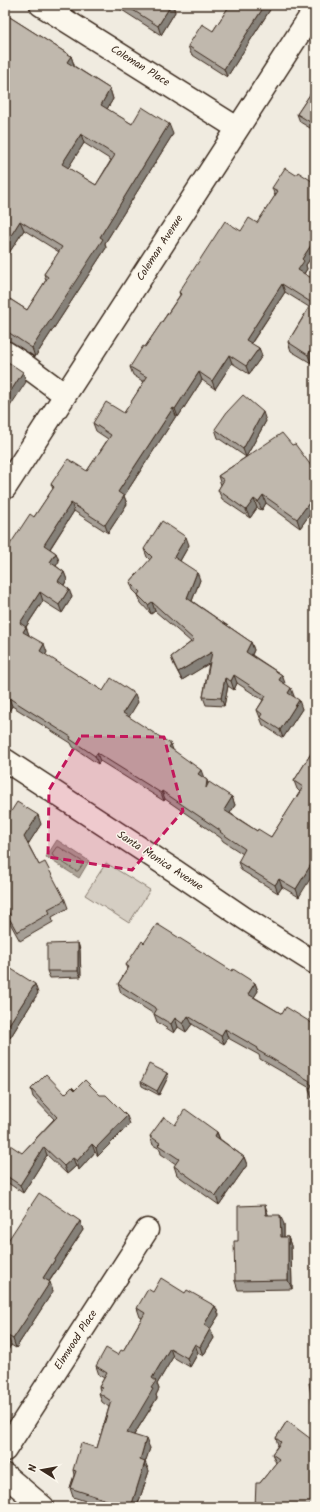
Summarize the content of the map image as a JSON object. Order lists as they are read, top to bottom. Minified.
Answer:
{"streets":{"street":["Coleman Place","Coleman Avenue","Santa Monica Avenue","Elmwood Place"]},"crossings":[["Coleman Place","Coleman Avenue"]],"north":"left"}
